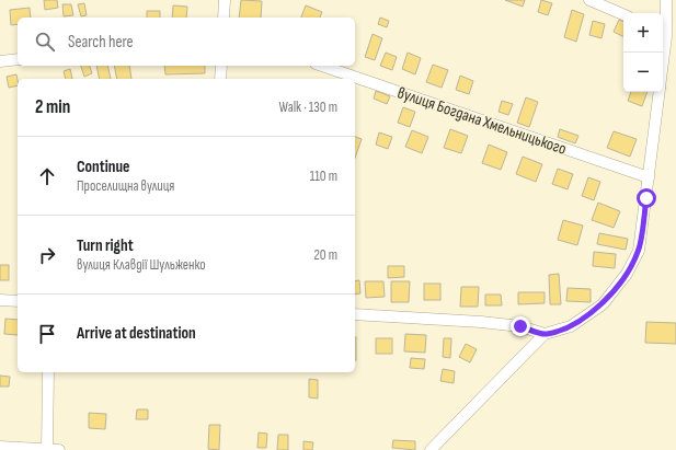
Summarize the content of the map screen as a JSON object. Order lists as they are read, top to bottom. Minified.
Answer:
{"streets":{"street":["вулиця Богдана Хмельницького"]},"page":{"map_buttons":["+","−"],"search":"Search here","heading":["2 min","Walk · 130 m"],"list":[["Continue","Проселищна вулиця","110 m"],["Turn right","вулиця Клавдії Шульженко","20 m"],"Arrive at destination"]}}
